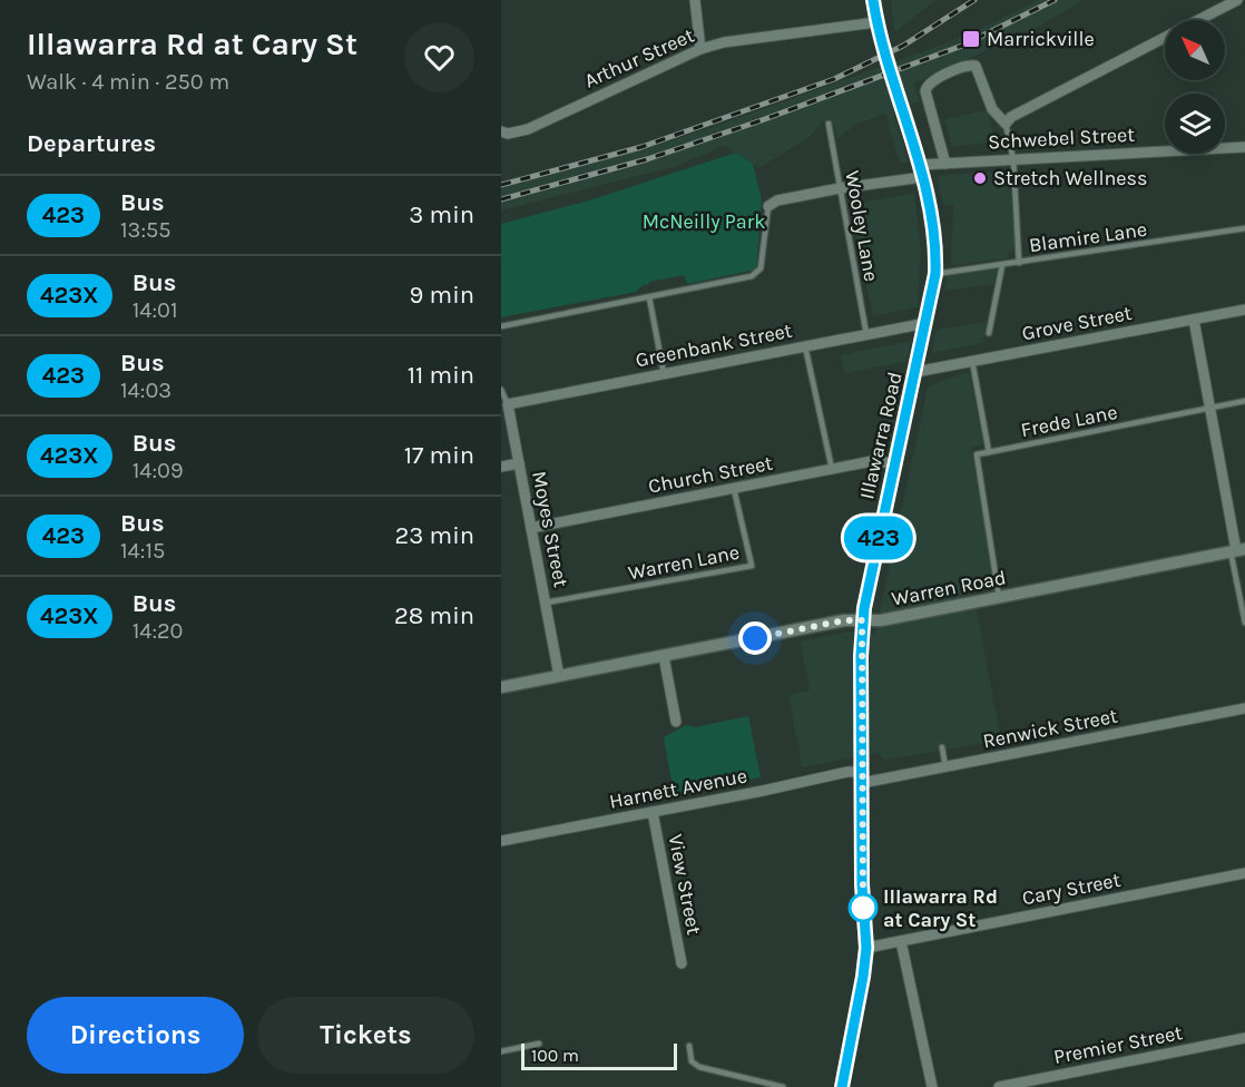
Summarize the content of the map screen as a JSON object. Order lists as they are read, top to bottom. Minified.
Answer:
{"streets":{"main road":["Illawarra Road"],"street":["Arthur Street","Schwebel Street","Grove Street","Greenbank Street","Church Street","Moyes Street","Warren Road","Renwick Street","Harnett Avenue","View Street","Cary Street","Premier Street"],"lane":["Wooley Lane","Blamire Lane","Frede Lane","Warren Lane"]},"crossings":[["Arthur Street","Illawarra Road"],["Schwebel Street","Wooley Lane"],["Schwebel Street","Illawarra Road"],["Wooley Lane","Greenbank Street"],["Blamire Lane","Illawarra Road"],["Grove Street","Illawarra Road"],["Greenbank Street","Illawarra Road"],["Greenbank Street","Moyes Street"],["Illawarra Road","Church Street"],["Illawarra Road","Warren Road"],["Illawarra Road","Renwick Street"],["Illawarra Road","Harnett Avenue"],["Illawarra Road","Cary Street"],["Church Street","Moyes Street"],["Church Street","Warren Lane"],["Moyes Street","Warren Lane"],["Moyes Street","Warren Road"],["Renwick Street","Harnett Avenue"],["Harnett Avenue","View Street"]],"parks":["McNeilly Park"],"places":{"transit":["Marrickville"],"other":["Stretch Wellness","Illawarra Rd at Cary St"]},"lines":["bus line 423"],"scale_bar":"100 m","north":"top left","page":{"heading":[["Illawarra Rd at Cary St","Walk · 4 min · 250 m"],"Departures"],"on_map":"423","list":[{"mark":"423","name":"Bus","note":"13:55","value":"3 min"},{"mark":"423X","name":"Bus","note":"14:01","value":"9 min"},{"mark":"423","name":"Bus","note":"14:03","value":"11 min"},{"mark":"423X","name":"Bus","note":"14:09","value":"17 min"},{"mark":"423","name":"Bus","note":"14:15","value":"23 min"},{"mark":"423X","name":"Bus","note":"14:20","value":"28 min"}],"buttons":["Directions","Tickets"],"scale":"100 m"}}
